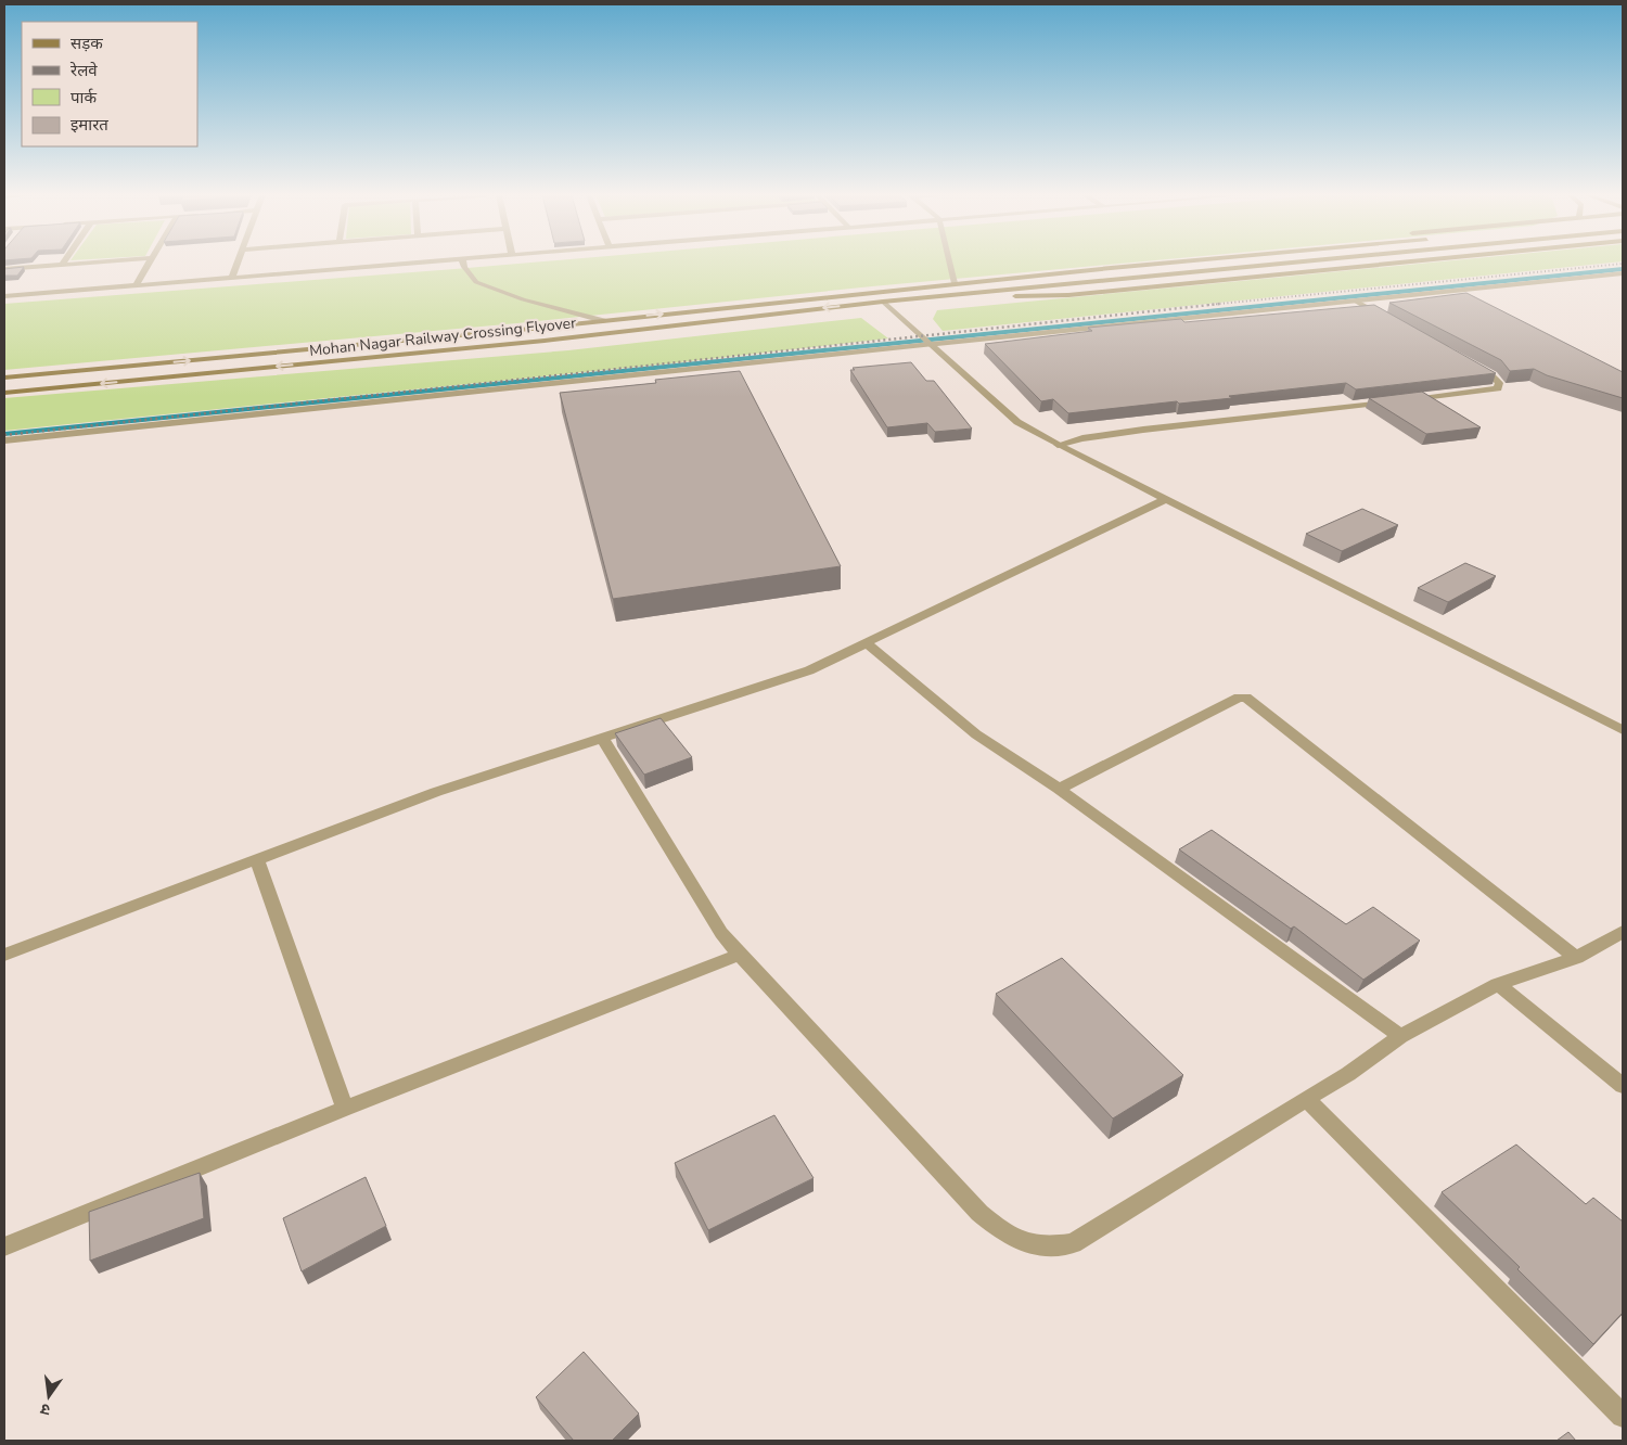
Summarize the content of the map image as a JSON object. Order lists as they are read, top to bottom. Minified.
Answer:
{"streets":{"main road":["Mohan Nagar Railway Crossing Flyover"]},"legend":["सड़क","रेलवे","पार्क","इमारत"],"north":"bottom"}
